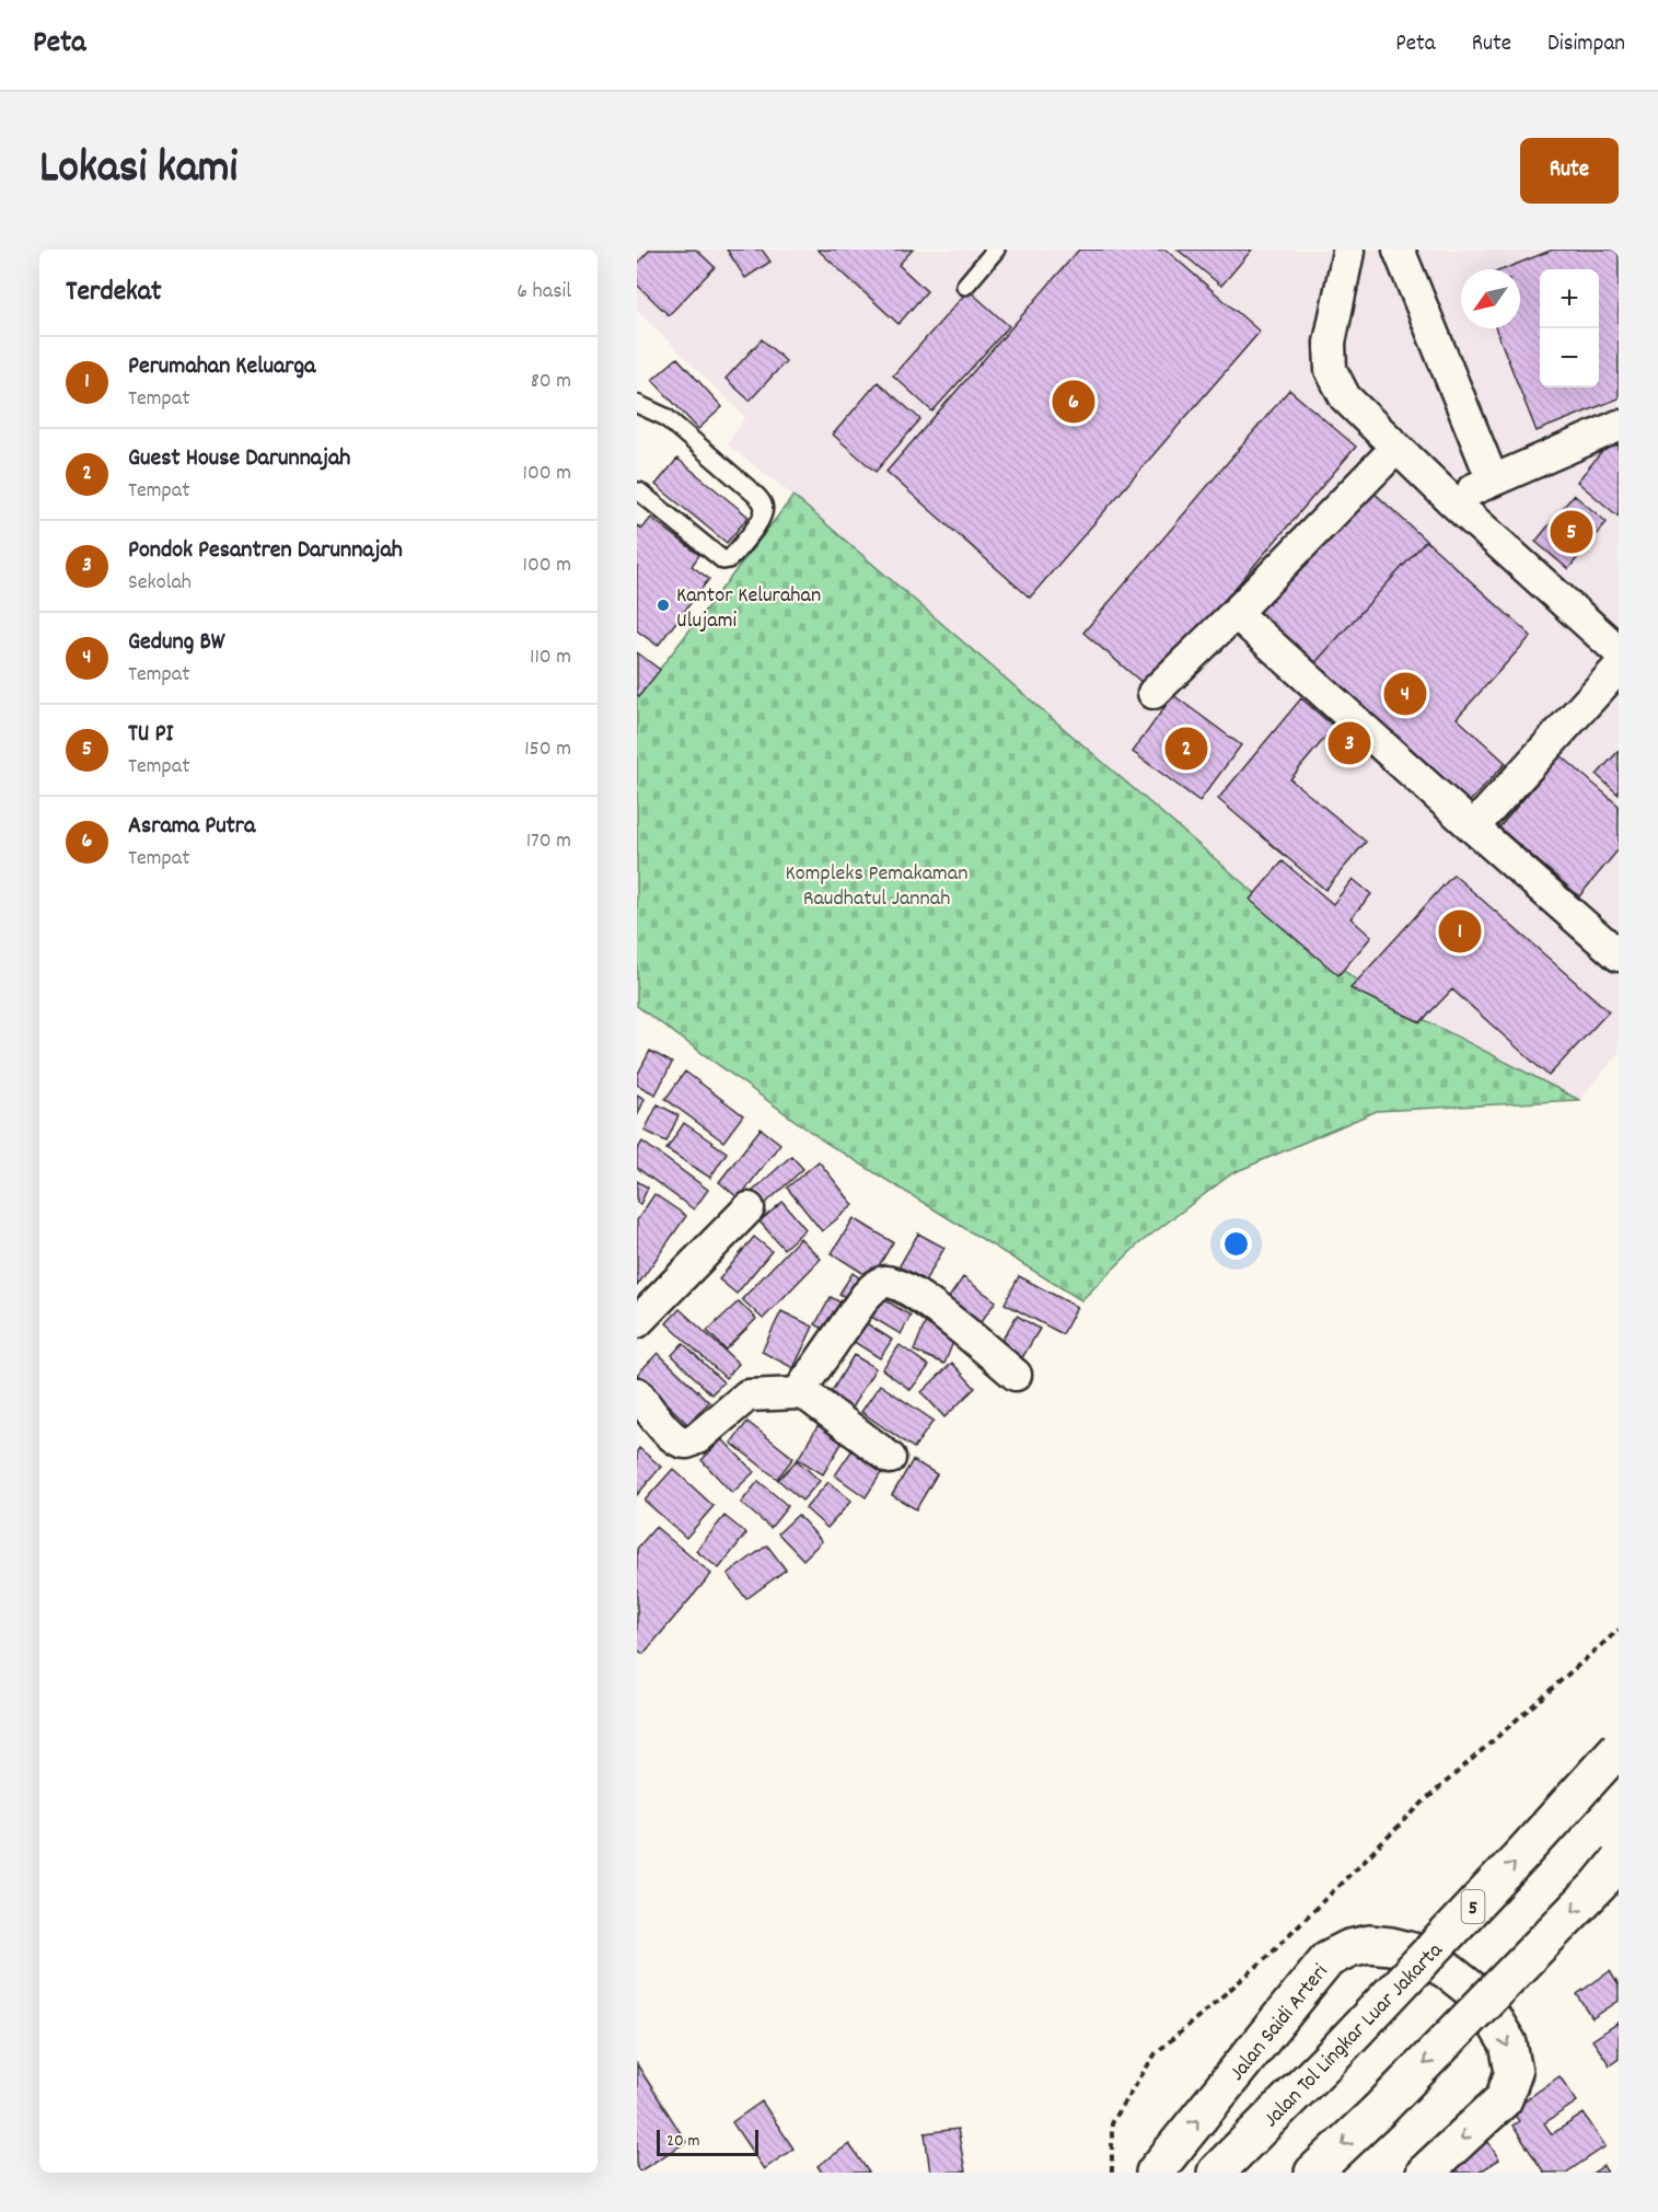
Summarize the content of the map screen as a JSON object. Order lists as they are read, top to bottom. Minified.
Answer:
{"streets":{"main road":["5","Jalan Saidi Arteri","Jalan Tol Lingkar Luar Jakarta"]},"parks":["Kompleks Pemakaman Raudhatul Jannah"],"places":["Kantor Kelurahan Ulujami"],"scale_bar":"20 m","north":"bottom left","page":{"header":"Peta","nav":["Peta","Rute","Disimpan"],"title":"Lokasi kami","buttons":"Rute","heading":["Terdekat","6 hasil"],"map_buttons":["+","−"],"list":[{"mark":"1","name":"Perumahan Keluarga","note":"Tempat","value":"80 m"},{"mark":"2","name":"Guest House Darunnajah","note":"Tempat","value":"100 m"},{"mark":"3","name":"Pondok Pesantren Darunnajah","note":"Sekolah","value":"100 m"},{"mark":"4","name":"Gedung BW","note":"Tempat","value":"110 m"},{"mark":"5","name":"TU PI","note":"Tempat","value":"150 m"},{"mark":"6","name":"Asrama Putra","note":"Tempat","value":"170 m"}],"pins":["6","5","4","3","2","1"],"scale":"20 m"}}
